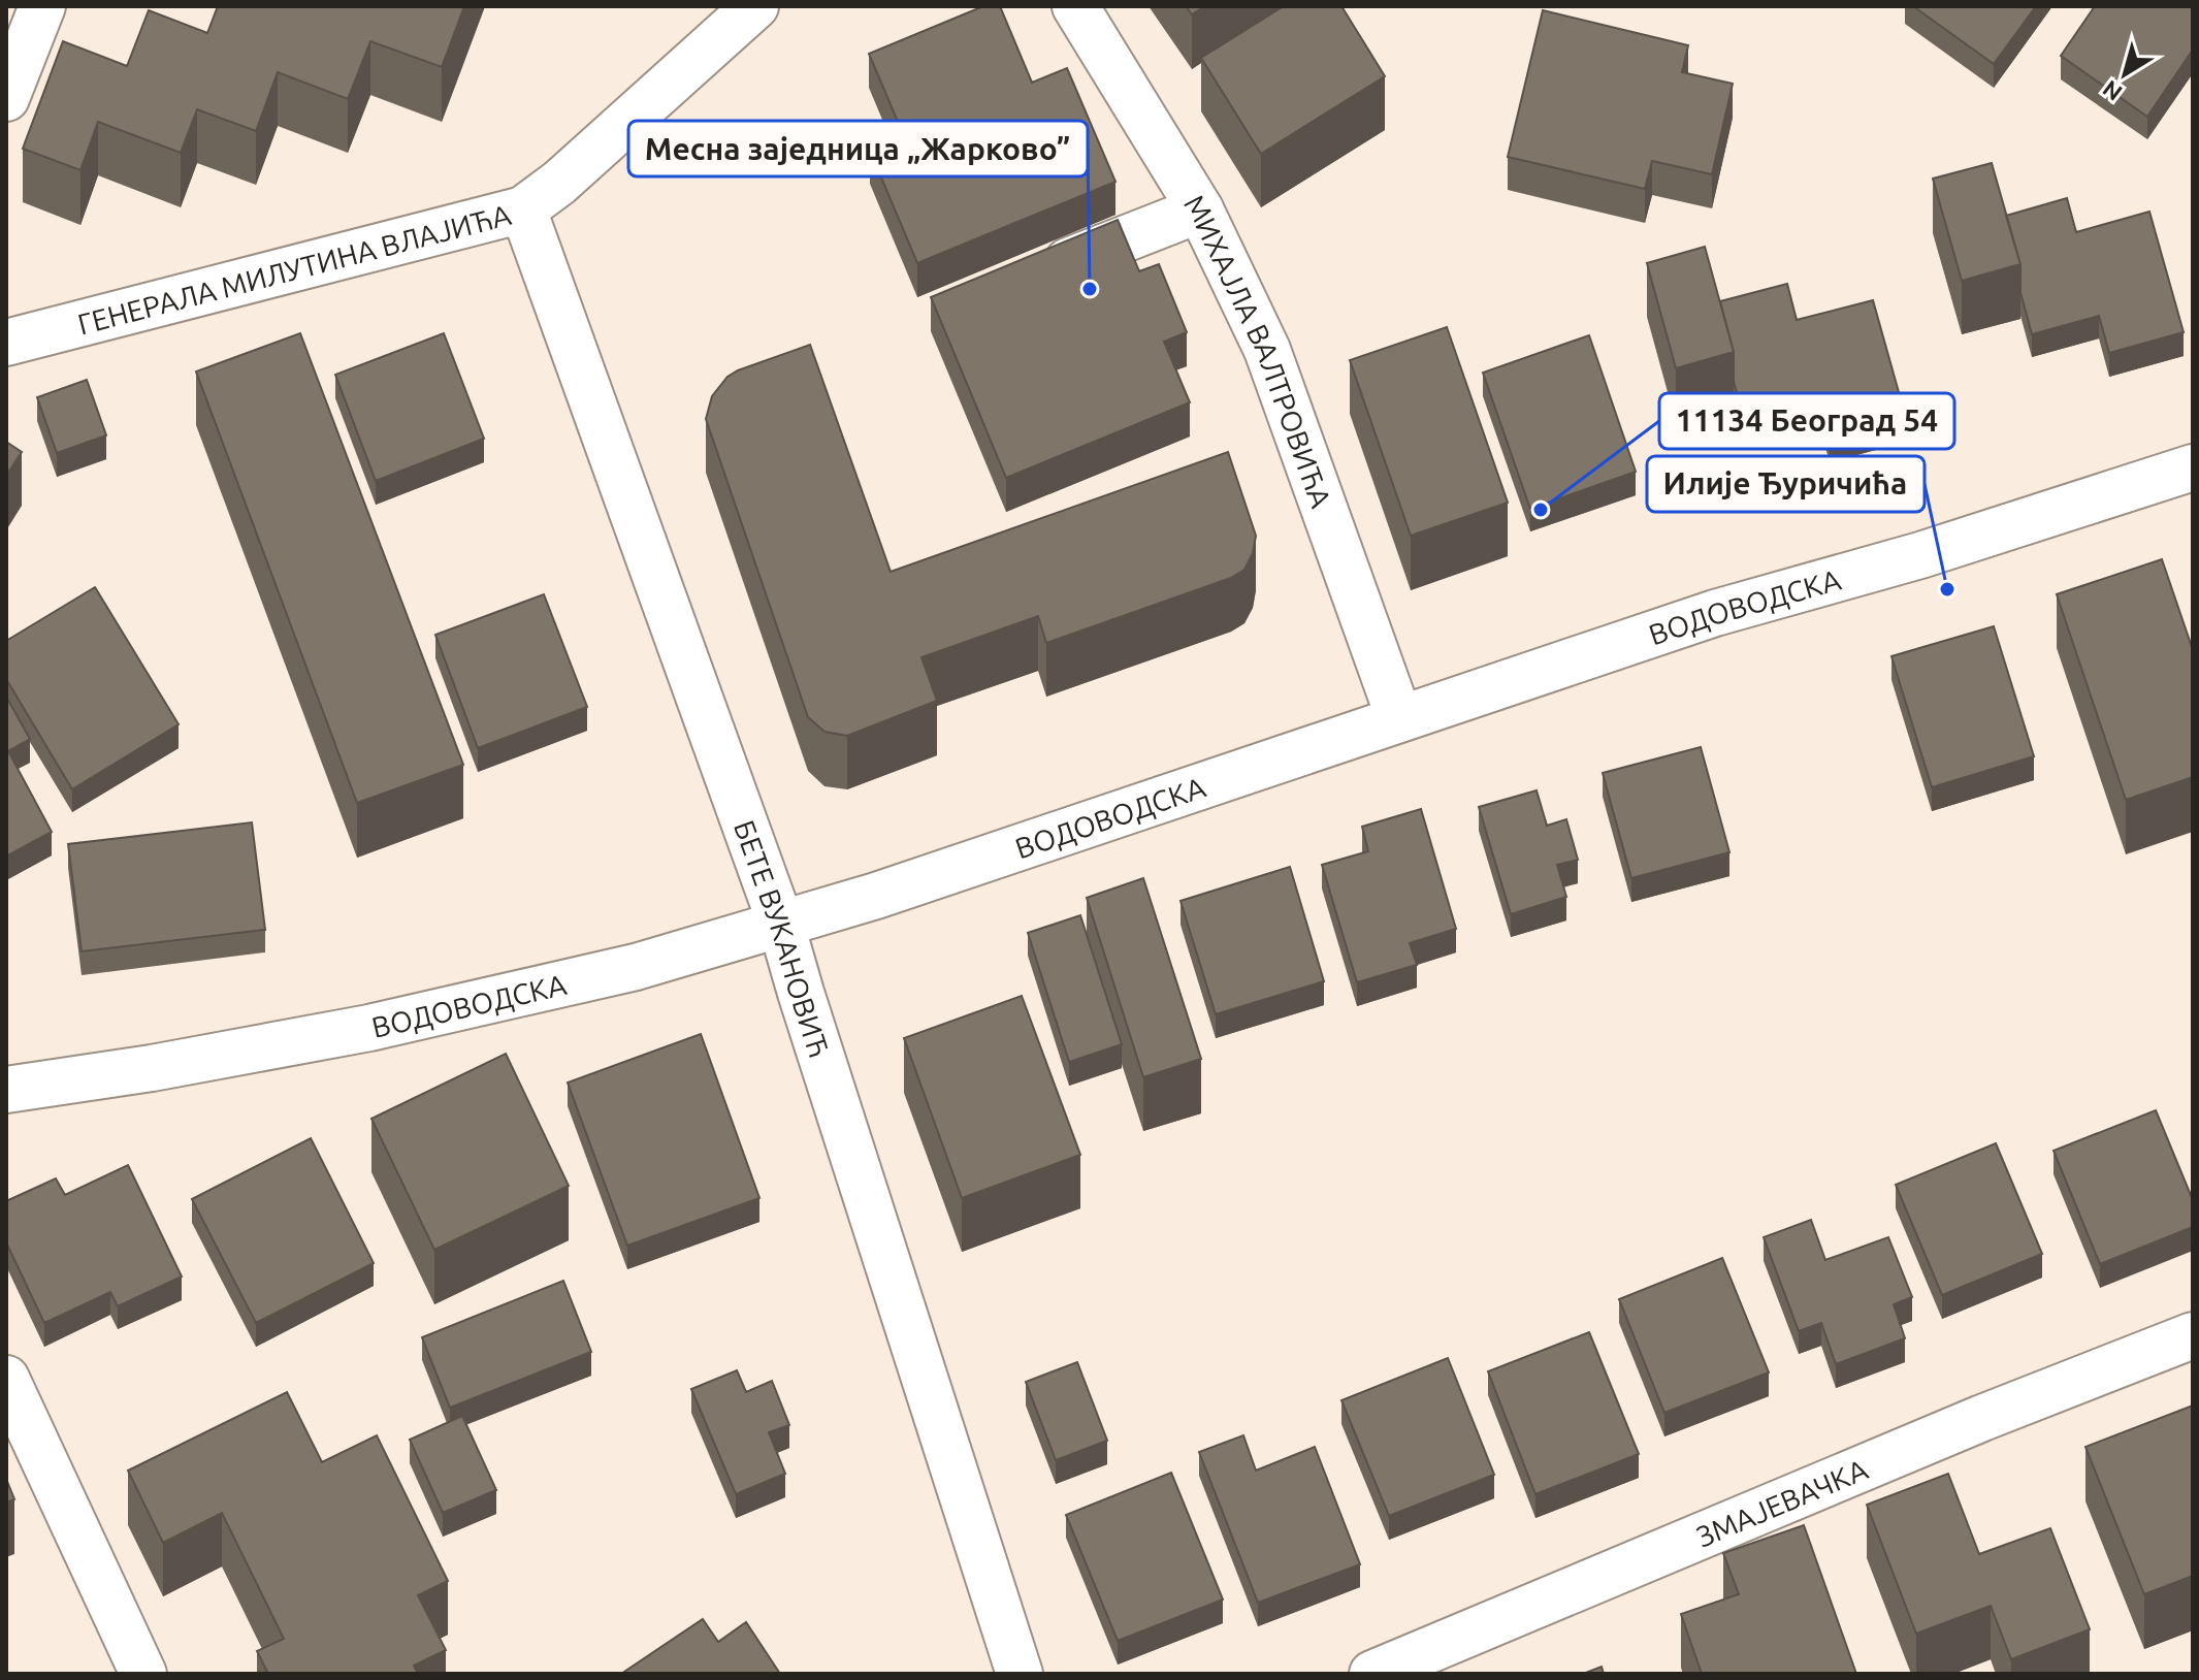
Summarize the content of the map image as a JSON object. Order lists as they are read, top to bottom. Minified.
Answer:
{"streets":{"street":["ГЕНЕРАЛА МИЛУТИНА ВЛАЈИЋА","МИХАЈЛА ВАЛТРОВИЋА","ВОДОВОДСКА","БЕТЕ ВУКАНОВИЋ","ЗМАЈЕВАЧКА"]},"crossings":[["ГЕНЕРАЛА МИЛУТИНА ВЛАЈИЋА","БЕТЕ ВУКАНОВИЋ"],["МИХАЈЛА ВАЛТРОВИЋА","ВОДОВОДСКА"],["ВОДОВОДСКА","БЕТЕ ВУКАНОВИЋ"]],"places":["Месна заједница „Жарково”","11134 Београд 54","Илије Ђуричића"],"north":"bottom left"}
